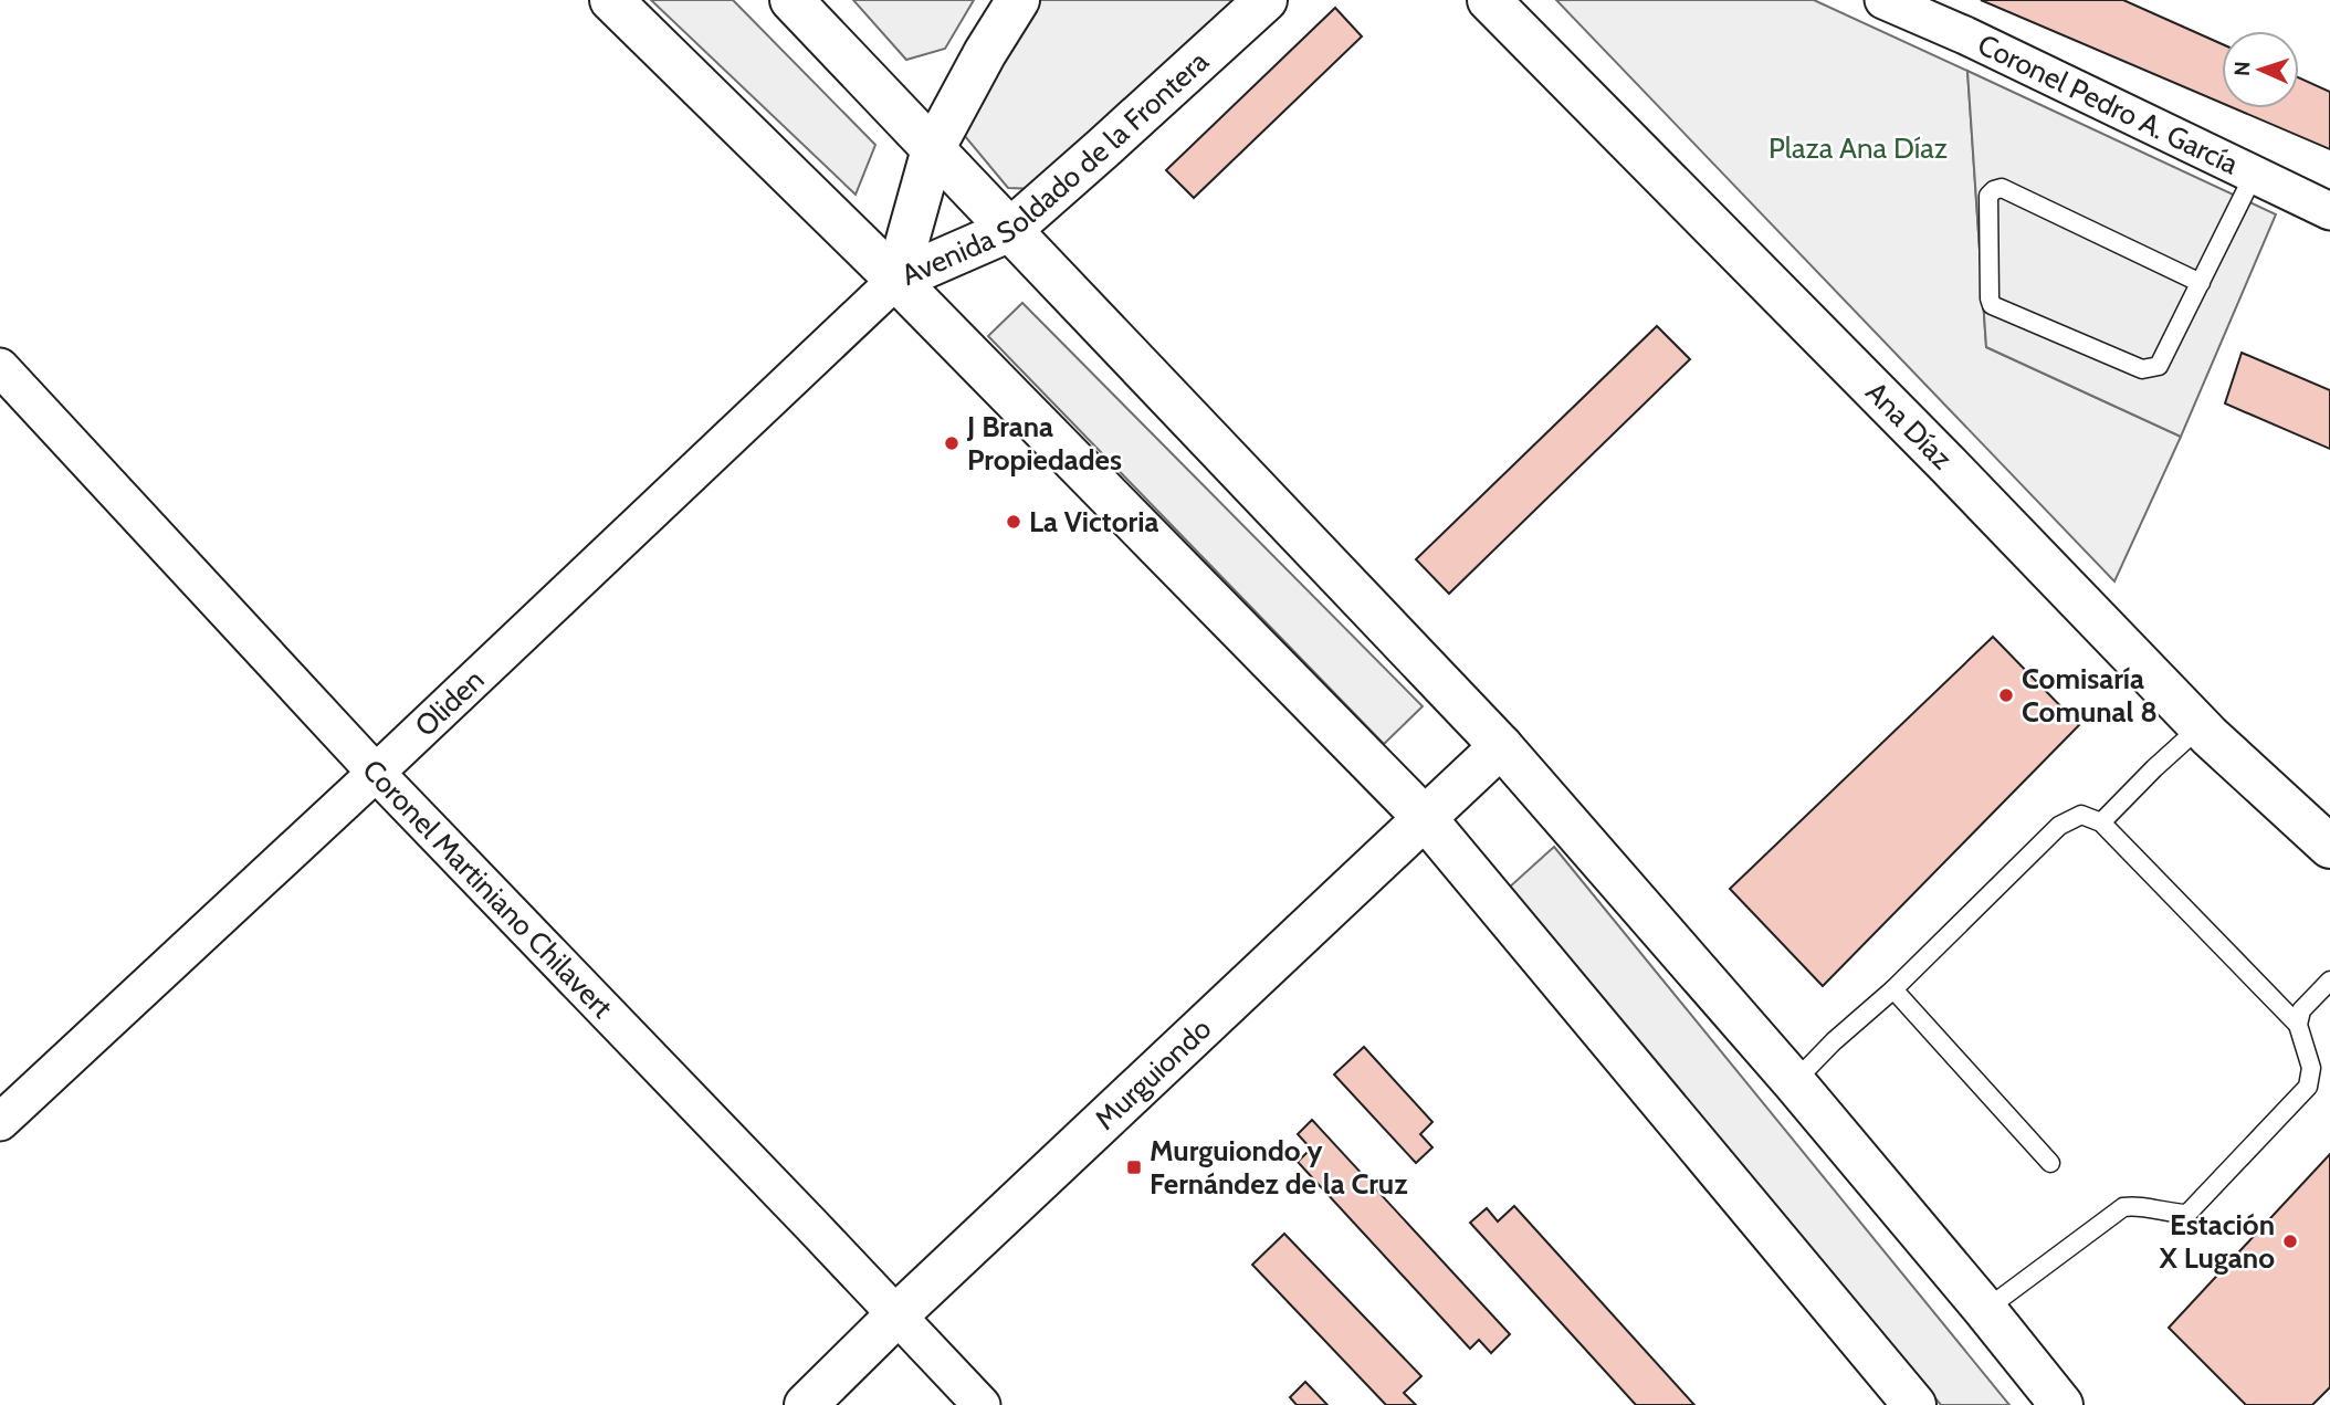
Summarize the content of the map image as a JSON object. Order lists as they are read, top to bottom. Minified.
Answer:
{"streets":{"main road":["Avenida Soldado de la Frontera","Ana Díaz","Murguiondo"],"street":["Coronel Pedro A. García","Oliden","Coronel Martiniano Chilavert"]},"crossings":[["Avenida Soldado de la Frontera","Oliden"],["Oliden","Coronel Martiniano Chilavert"],["Coronel Martiniano Chilavert","Murguiondo"]],"parks":["Plaza Ana Díaz"],"places":{"other":["J Brana Propiedades","La Victoria","Comisaría Comunal 8","Estación X Lugano"],"transit":["Murguiondo y Fernández de la Cruz"]},"north":"left"}
